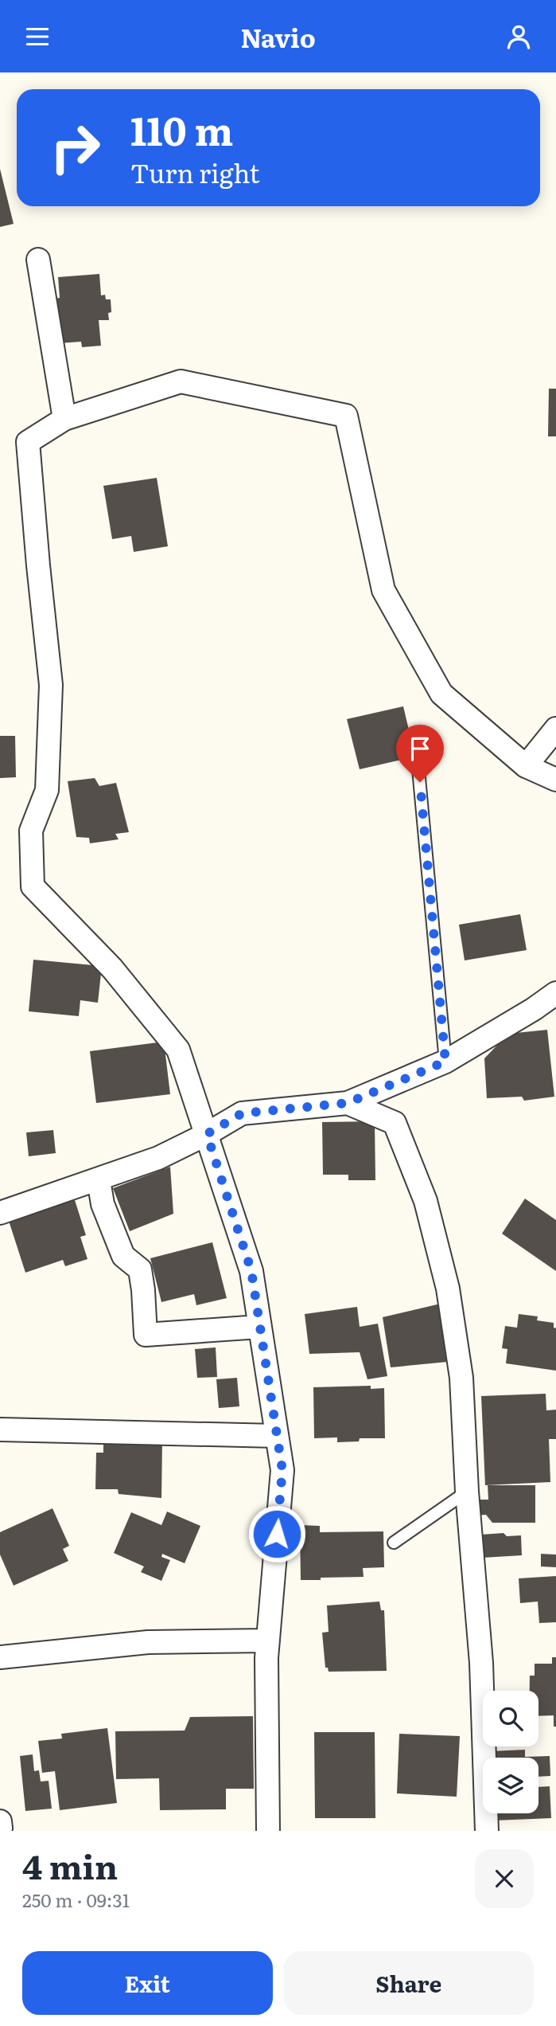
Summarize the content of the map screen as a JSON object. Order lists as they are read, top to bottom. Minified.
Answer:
{"page":{"header":"Navio","turn":["110 m","Turn right"],"heading":["4 min","250 m · 09:31"],"buttons":["Exit","Share"]}}
